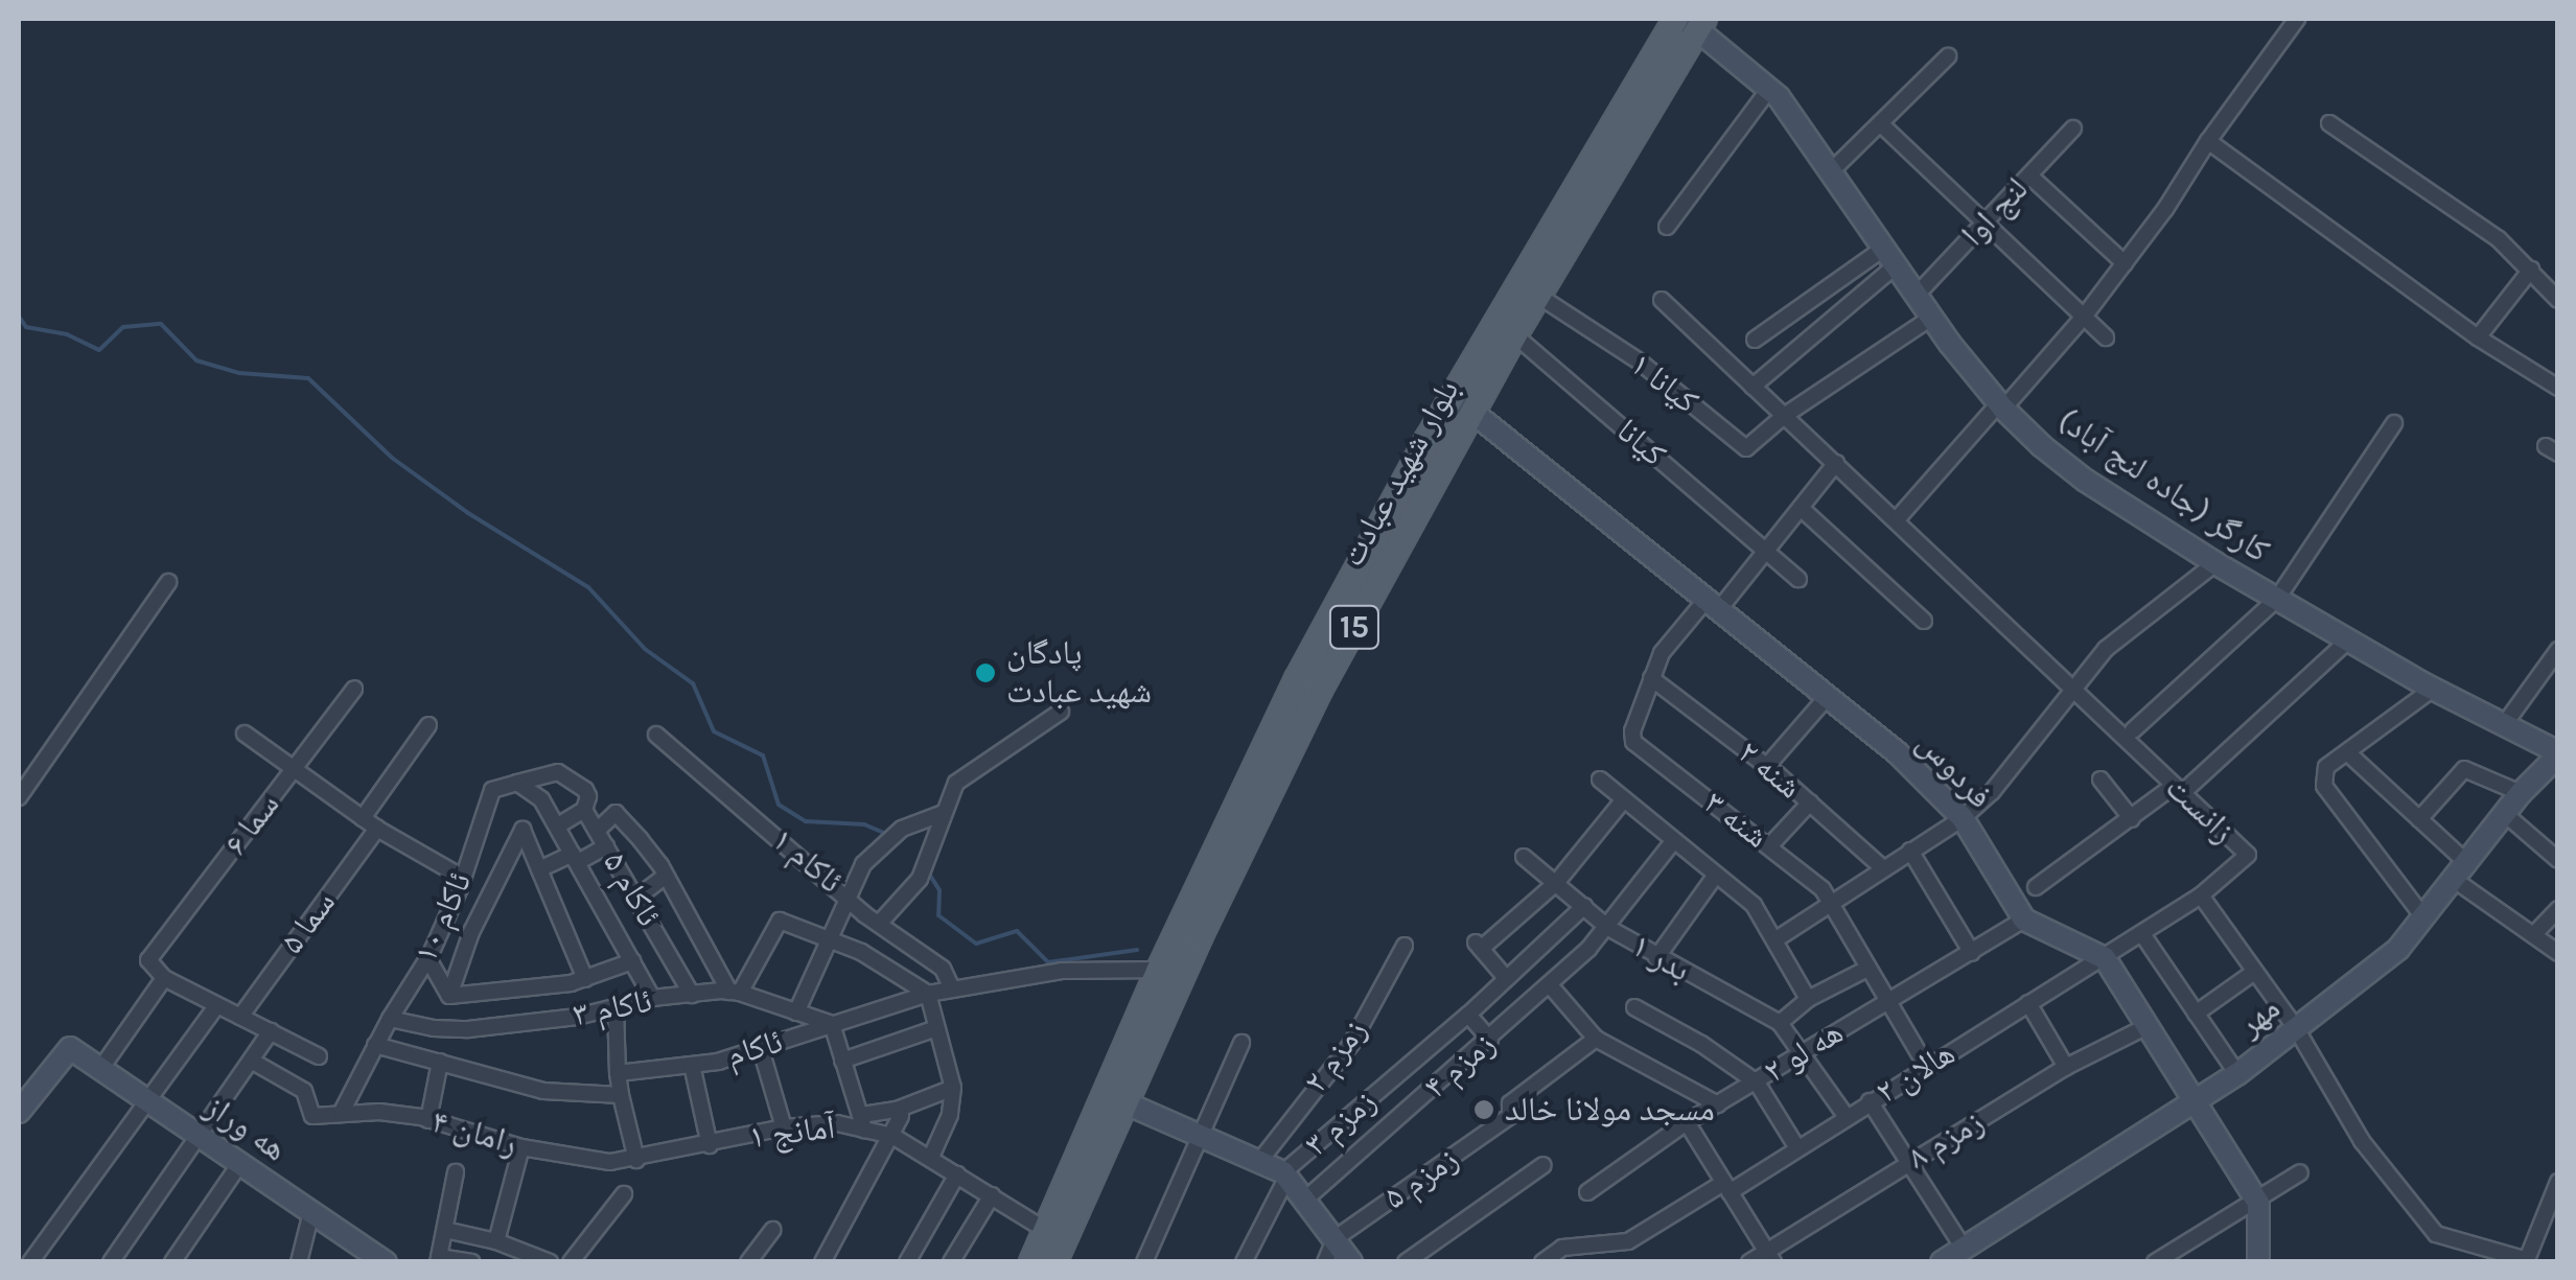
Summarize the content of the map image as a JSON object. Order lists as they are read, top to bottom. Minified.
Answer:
{"streets":{"main road":["بلوار شهید عبادت","15"],"street":["لنج اوا","کیانا ۱","کیانا","کارگر (جاده لنج آباد)","شنه ۲","فردوس","زانست","شنه ۳","سما ۶","ئاکام ۱","ئاکام ۵","ئاکام ۱۰","سما ۵","بدر ۱","ئاکام ۳","مهر","ئاکام","هه لو ۲","زمزم ۲","زمزم ۴","هالان ۲","زمزم ۳","هه وراز","رامان ۴","آمانج ۱","زمزم ۸","زمزم ۵"]},"crossings":[["لنج اوا","کارگر (جاده لنج آباد)"],["کیانا ۱","بلوار شهید عبادت"],["کیانا ۱","زانست"],["کیانا","بلوار شهید عبادت"],["بلوار شهید عبادت","کارگر (جاده لنج آباد)"],["بلوار شهید عبادت","فردوس"],["بلوار شهید عبادت","ئاکام"],["بلوار شهید عبادت","آمانج ۱"],["کارگر (جاده لنج آباد)","مهر"],["شنه ۲","شنه ۳"],["فردوس","هه لو ۲"],["زانست","مهر"],["زانست","هالان ۲"],["شنه ۳","هه لو ۲"],["شنه ۳","هالان ۲"],["ئاکام ۱","ئاکام"],["ئاکام ۵","ئاکام ۱۰"],["ئاکام ۵","ئاکام ۳"],["ئاکام ۱۰","ئاکام ۳"],["ئاکام ۱۰","رامان ۴"],["بدر ۱","هه لو ۲"],["بدر ۱","زمزم ۴"],["بدر ۱","هالان ۲"],["بدر ۱","زمزم ۳"],["ئاکام ۳","ئاکام"],["رامان ۴","آمانج ۱"]],"places":["پادگان شهید عبادت","مسجد مولانا خالد"]}
